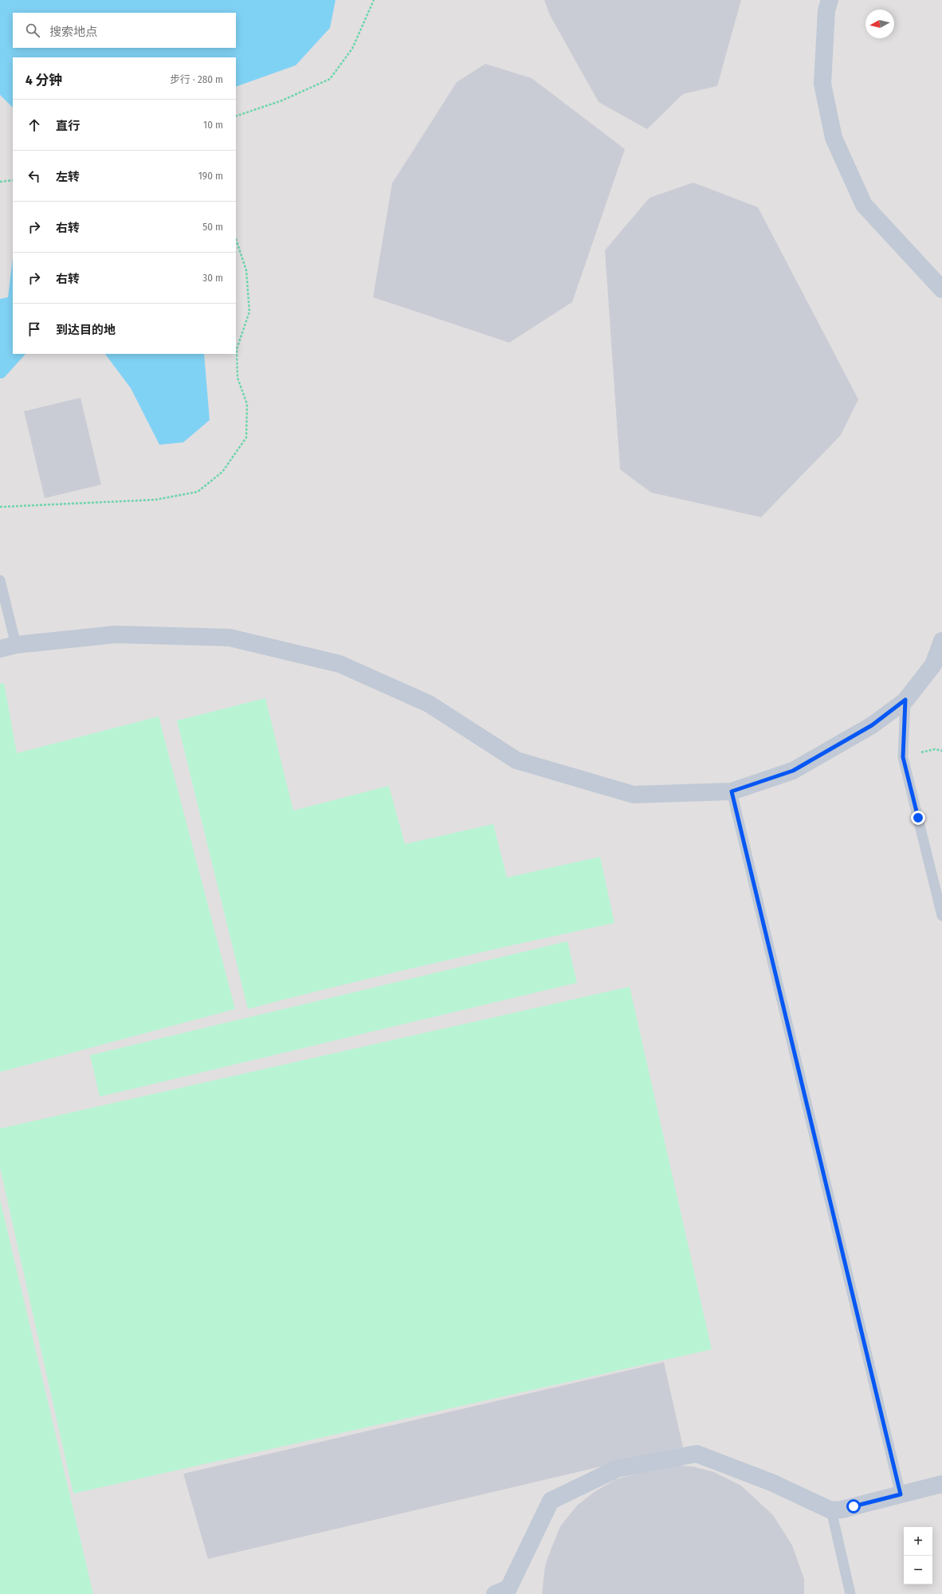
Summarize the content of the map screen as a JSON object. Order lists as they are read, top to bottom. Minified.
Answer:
{"north":"left","page":{"search":"搜索地点","heading":["4 分钟","步行 · 280 m"],"list":[["直行","10 m"],["左转","190 m"],["右转","50 m"],["右转","30 m"],"到达目的地"],"map_buttons":["+","−"]}}
